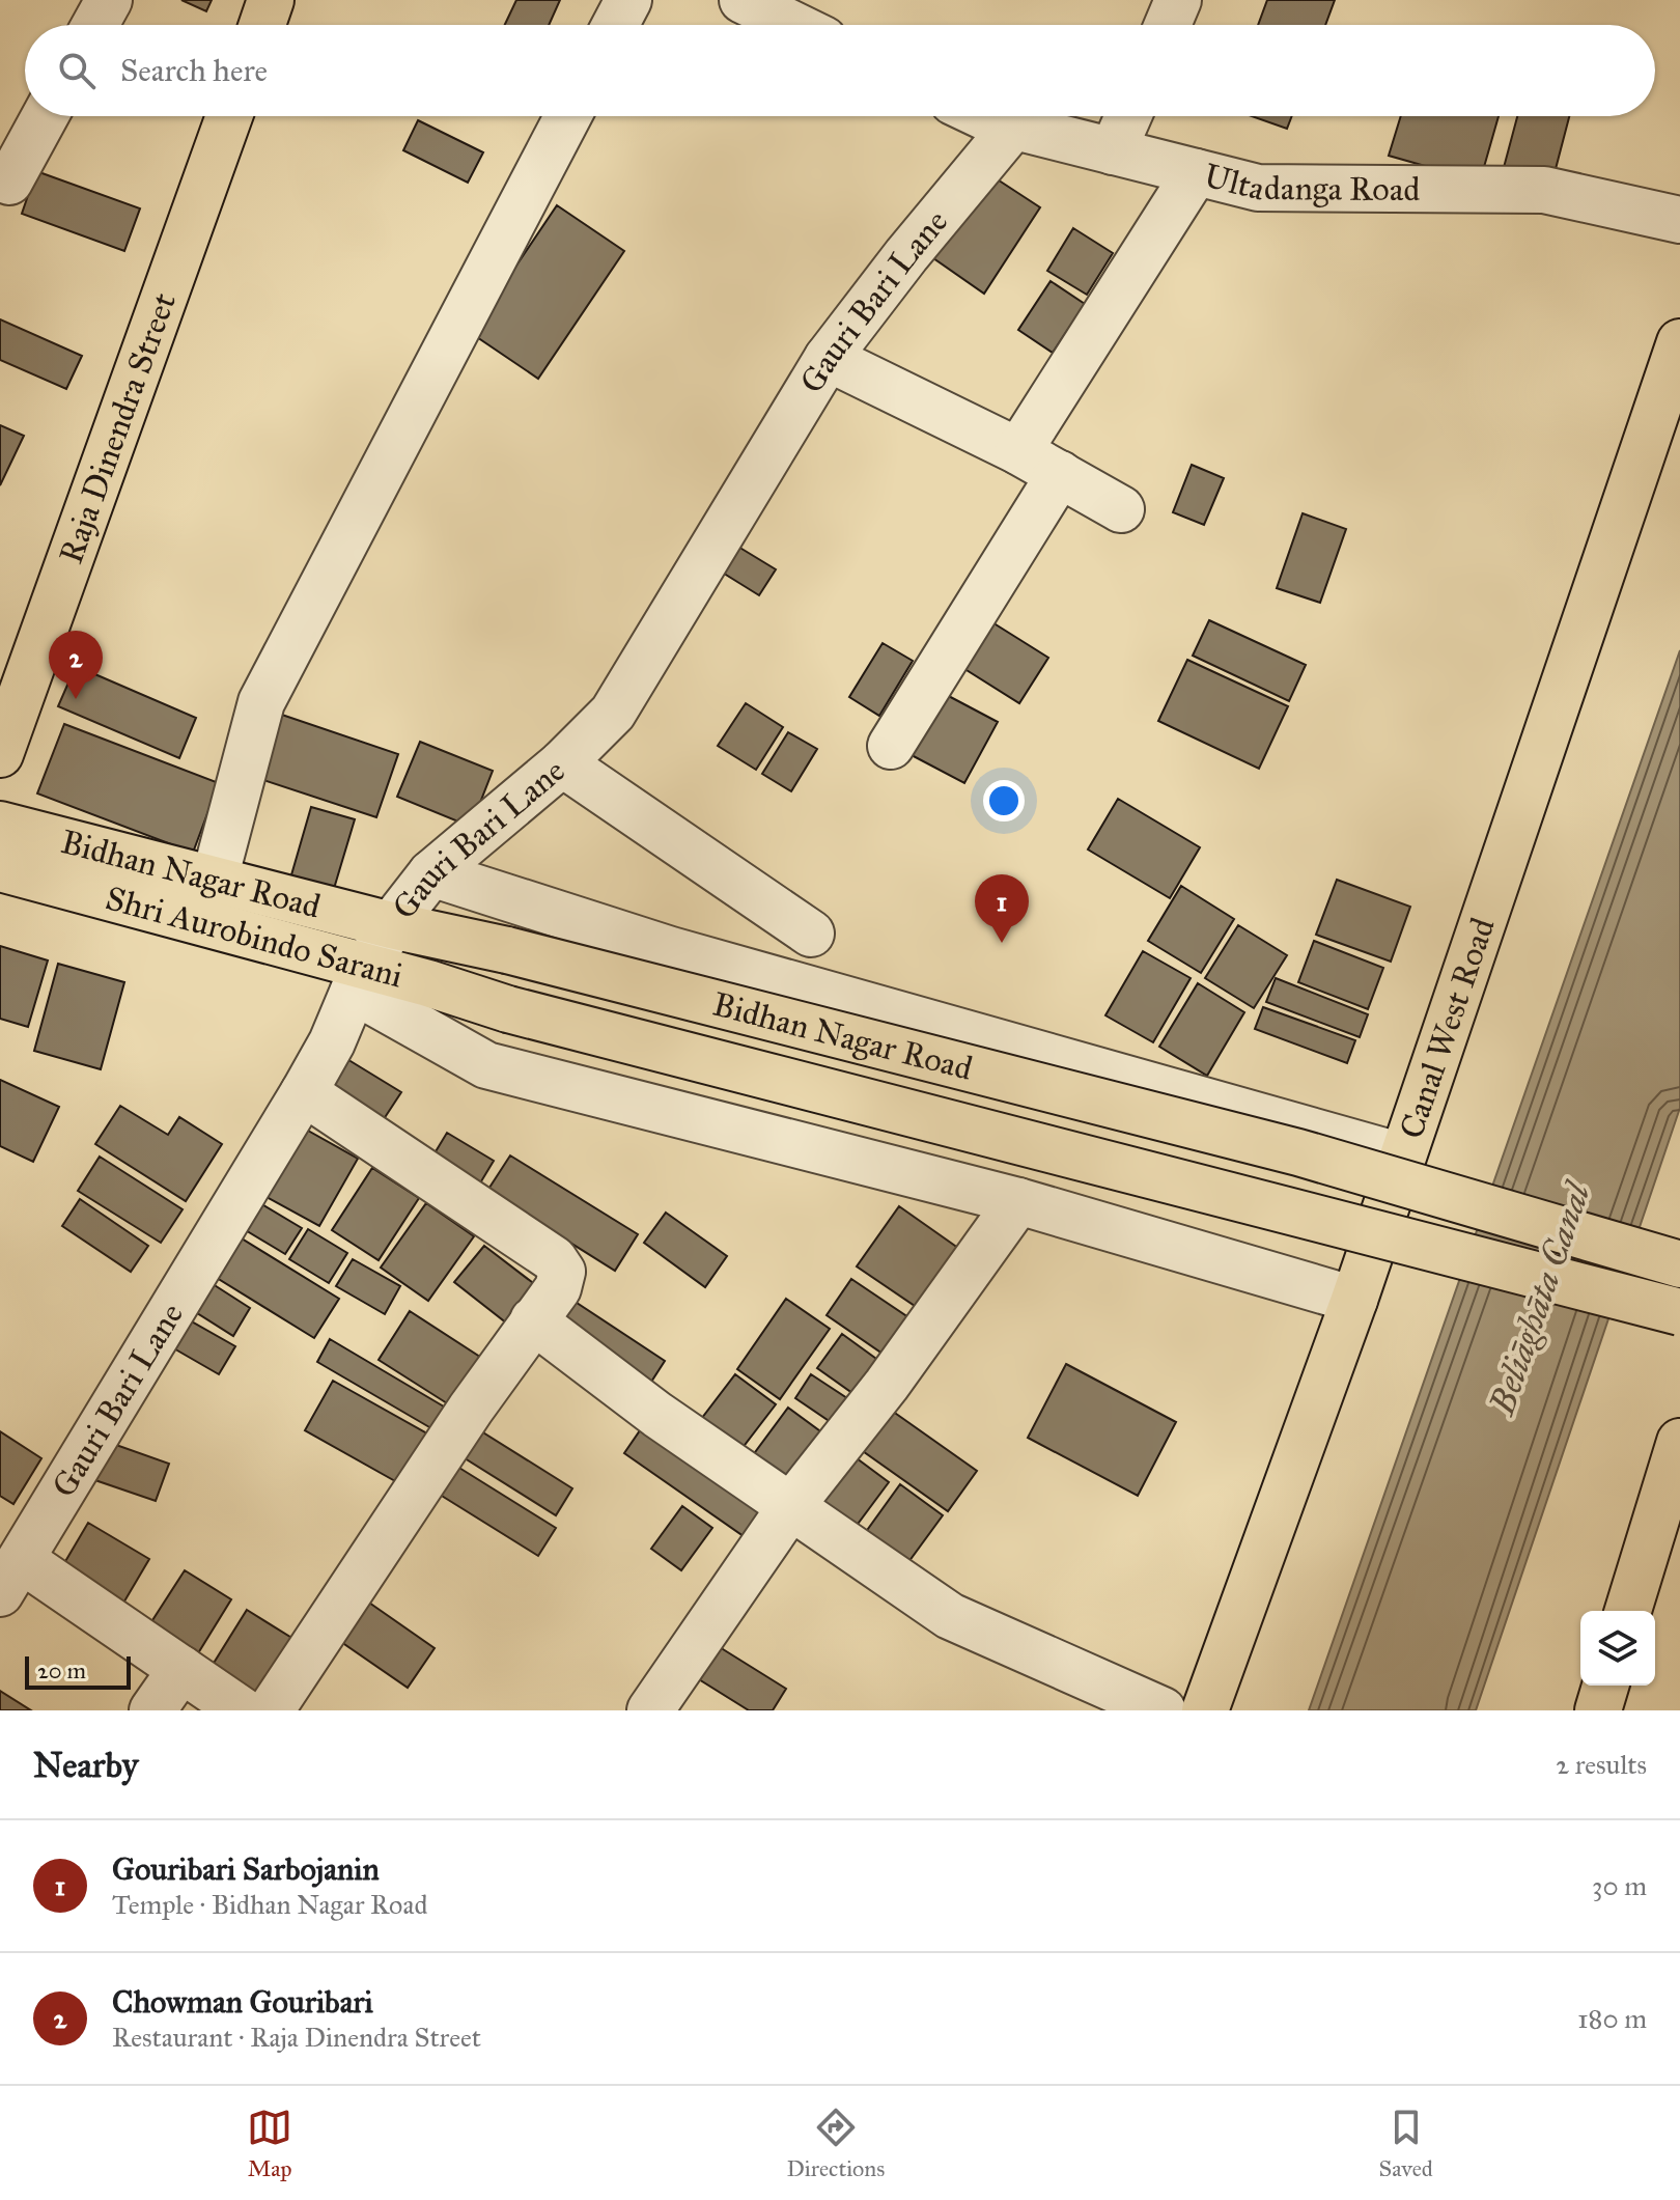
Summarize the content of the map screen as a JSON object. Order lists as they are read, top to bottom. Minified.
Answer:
{"streets":{"main road":["Raja Dinendra Street","Bidhan Nagar Road","Shri Aurobindo Sarani","Canal West Road"],"street":["Ultadanga Road","Gauri Bari Lane"]},"crossings":[["Ultadanga Road","Gauri Bari Lane"],["Gauri Bari Lane","Bidhan Nagar Road"],["Gauri Bari Lane","Shri Aurobindo Sarani"]],"water":["Beliāghāta Canal"],"scale_bar":"20 m","page":{"search":"Search here","pins":["2","1"],"scale":"20 m","heading":["Nearby","2 results"],"list":[{"mark":"1","name":"Gouribari Sarbojanin","note":"Temple · Bidhan Nagar Road","value":"30 m"},{"mark":"2","name":"Chowman Gouribari","note":"Restaurant · Raja Dinendra Street","value":"180 m"}],"nav":["Map","Directions","Saved"]}}
